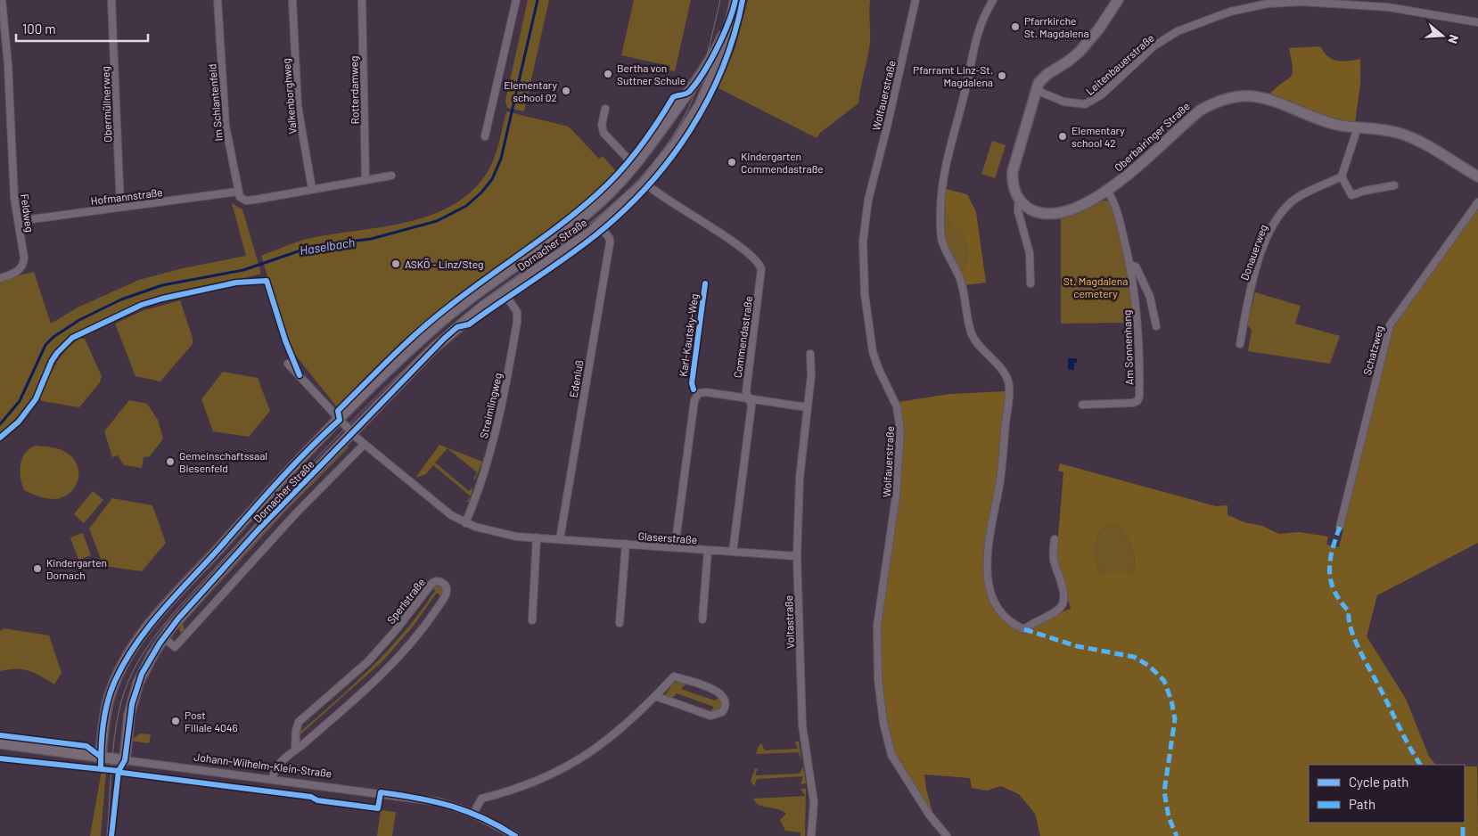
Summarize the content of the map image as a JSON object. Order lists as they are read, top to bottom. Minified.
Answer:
{"streets":{"street":["Leitenbauerstraße","Rotterdamweg","Wolfauerstraße","Valkenborghweg","Im Schlantenfeld","Obermüllnerweg","Oberbairinger Straße","Hofmannstraße","Feldweg","Dornacher Straße","Donauerweg","Commendastraße","Am Sonnenhang","Schatzweg","Edenluß","Streimlingweg","Glaserstraße","Sperlstraße","Voltastraße","Johann-Wilhelm-Klein-Straße"],"cycle path":["Karl-Kautsky-Weg"]},"crossings":[["Valkenborghweg","Im Schlantenfeld"],["Im Schlantenfeld","Hofmannstraße"],["Obermüllnerweg","Hofmannstraße"],["Oberbairinger Straße","Am Sonnenhang"],["Hofmannstraße","Feldweg"],["Dornacher Straße","Commendastraße"],["Dornacher Straße","Edenluß"],["Dornacher Straße","Streimlingweg"],["Dornacher Straße","Glaserstraße"],["Dornacher Straße","Johann-Wilhelm-Klein-Straße"],["Commendastraße","Glaserstraße"],["Edenluß","Glaserstraße"],["Streimlingweg","Glaserstraße"],["Glaserstraße","Voltastraße"],["Sperlstraße","Johann-Wilhelm-Klein-Straße"]],"water":["Haselbach"],"parks":["St. Magdalena cemetery"],"places":["Pfarrkirche St. Magdalena","Bertha von Suttner Schule","Pfarramt Linz-St. Magdalena","Elementary school 02","Elementary school 42","Kindergarten Commendastraße","ASKÖ - Linz/Steg","Gemeinschaftssaal Biesenfeld","Kindergarten Dornach","Post Filiale 4046"],"legend":["Cycle path","Path"],"scale_bar":"100 m","north":"right"}
